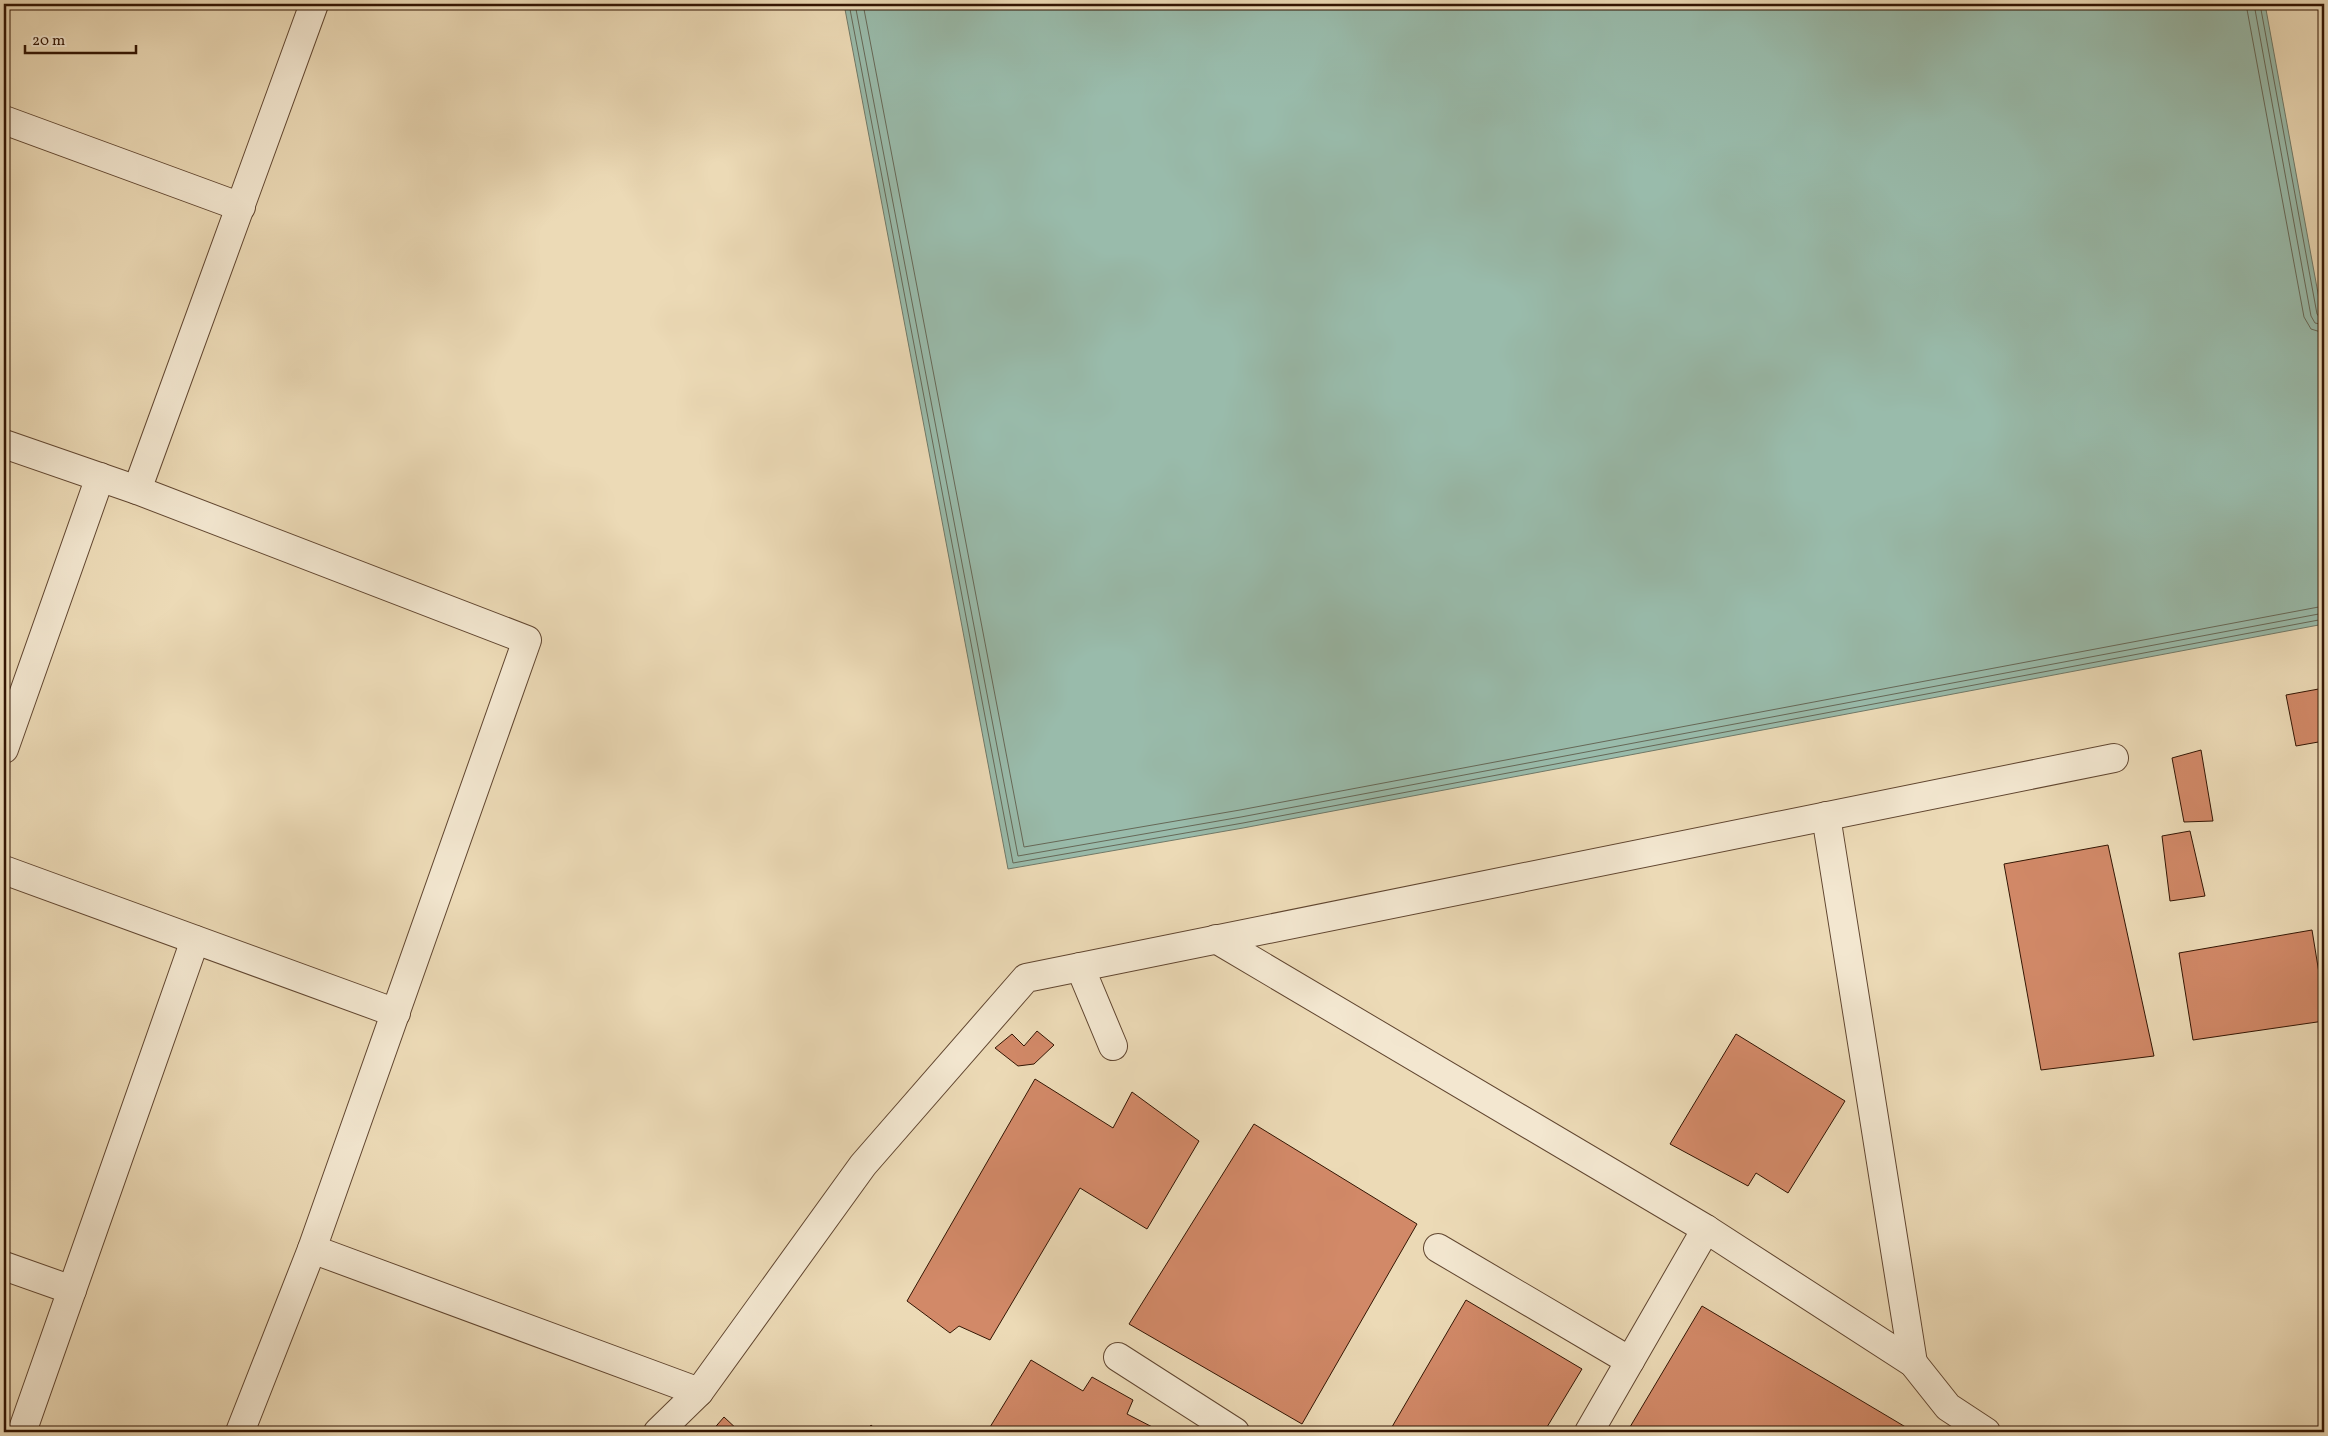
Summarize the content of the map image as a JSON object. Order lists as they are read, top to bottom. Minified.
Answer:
{"scale_bar":"20 m"}
